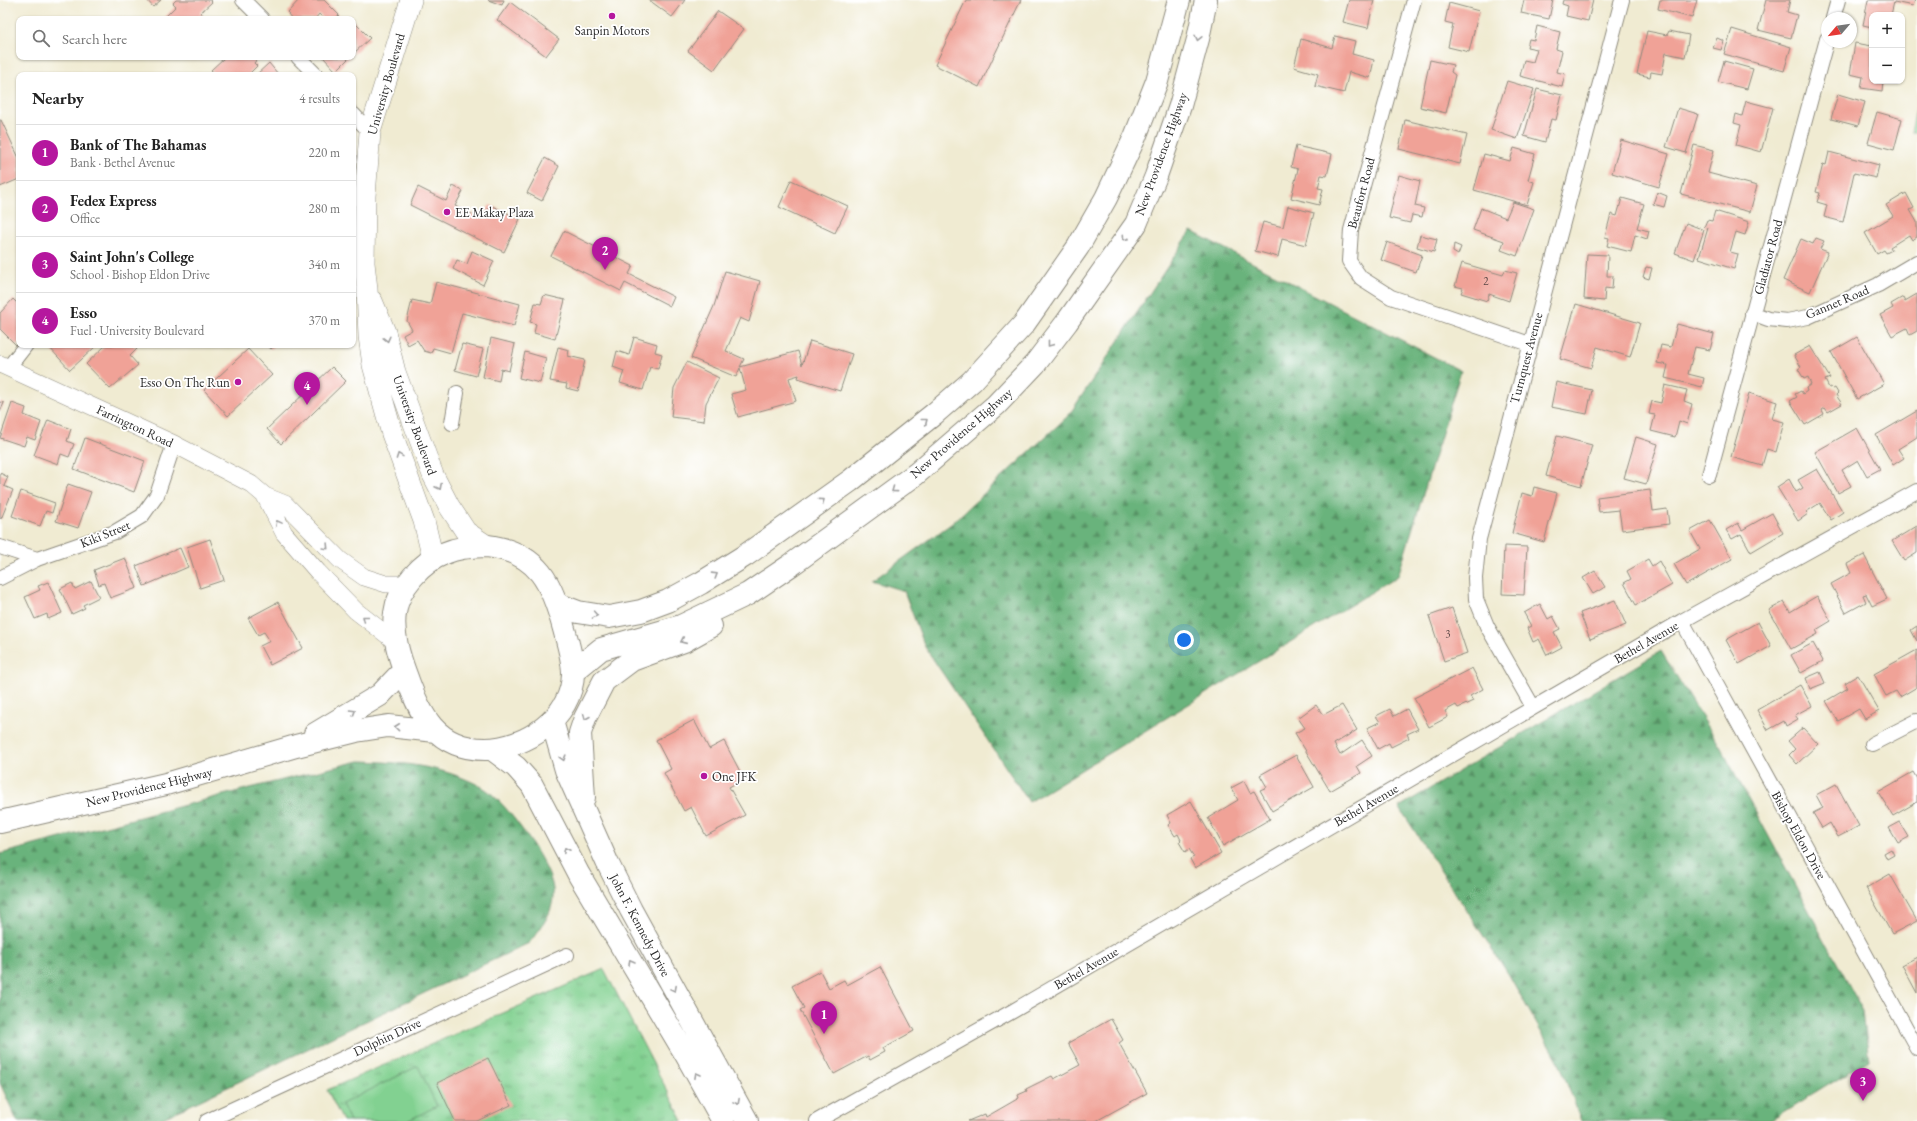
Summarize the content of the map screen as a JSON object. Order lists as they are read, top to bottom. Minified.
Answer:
{"streets":{"highway":["New Providence Highway","John F. Kennedy Drive"],"main road":["University Boulevard"],"street":["Beaufort Road","Gladiator Road","Gannet Road","Turnquest Avenue","Farrington Road","Kiki Street","Bethel Avenue","Bishop Eldon Drive","Dolphin Drive"]},"crossings":[["University Boulevard","New Providence Highway"],["New Providence Highway","Farrington Road"],["New Providence Highway","John F. Kennedy Drive"],["Beaufort Road","Turnquest Avenue"],["Gladiator Road","Gannet Road"],["Turnquest Avenue","Bethel Avenue"],["Farrington Road","Kiki Street"],["Bethel Avenue","Bishop Eldon Drive"]],"places":["Sanpin Motors","EE Makay Plaza","Esso On The Run","One JFK"],"house_numbers":["2","3"],"north":"bottom left","page":{"map_buttons":["+","−"],"search":"Search here","heading":["Nearby","4 results"],"list":[{"mark":"1","name":"Bank of The Bahamas","note":"Bank · Bethel Avenue","value":"220 m"},{"mark":"2","name":"Fedex Express","note":"Office","value":"280 m"},{"mark":"3","name":"Saint John's College","note":"School · Bishop Eldon Drive","value":"340 m"},{"mark":"4","name":"Esso","note":"Fuel · University Boulevard","value":"370 m"}],"pins":["2","4","1","3"]}}
